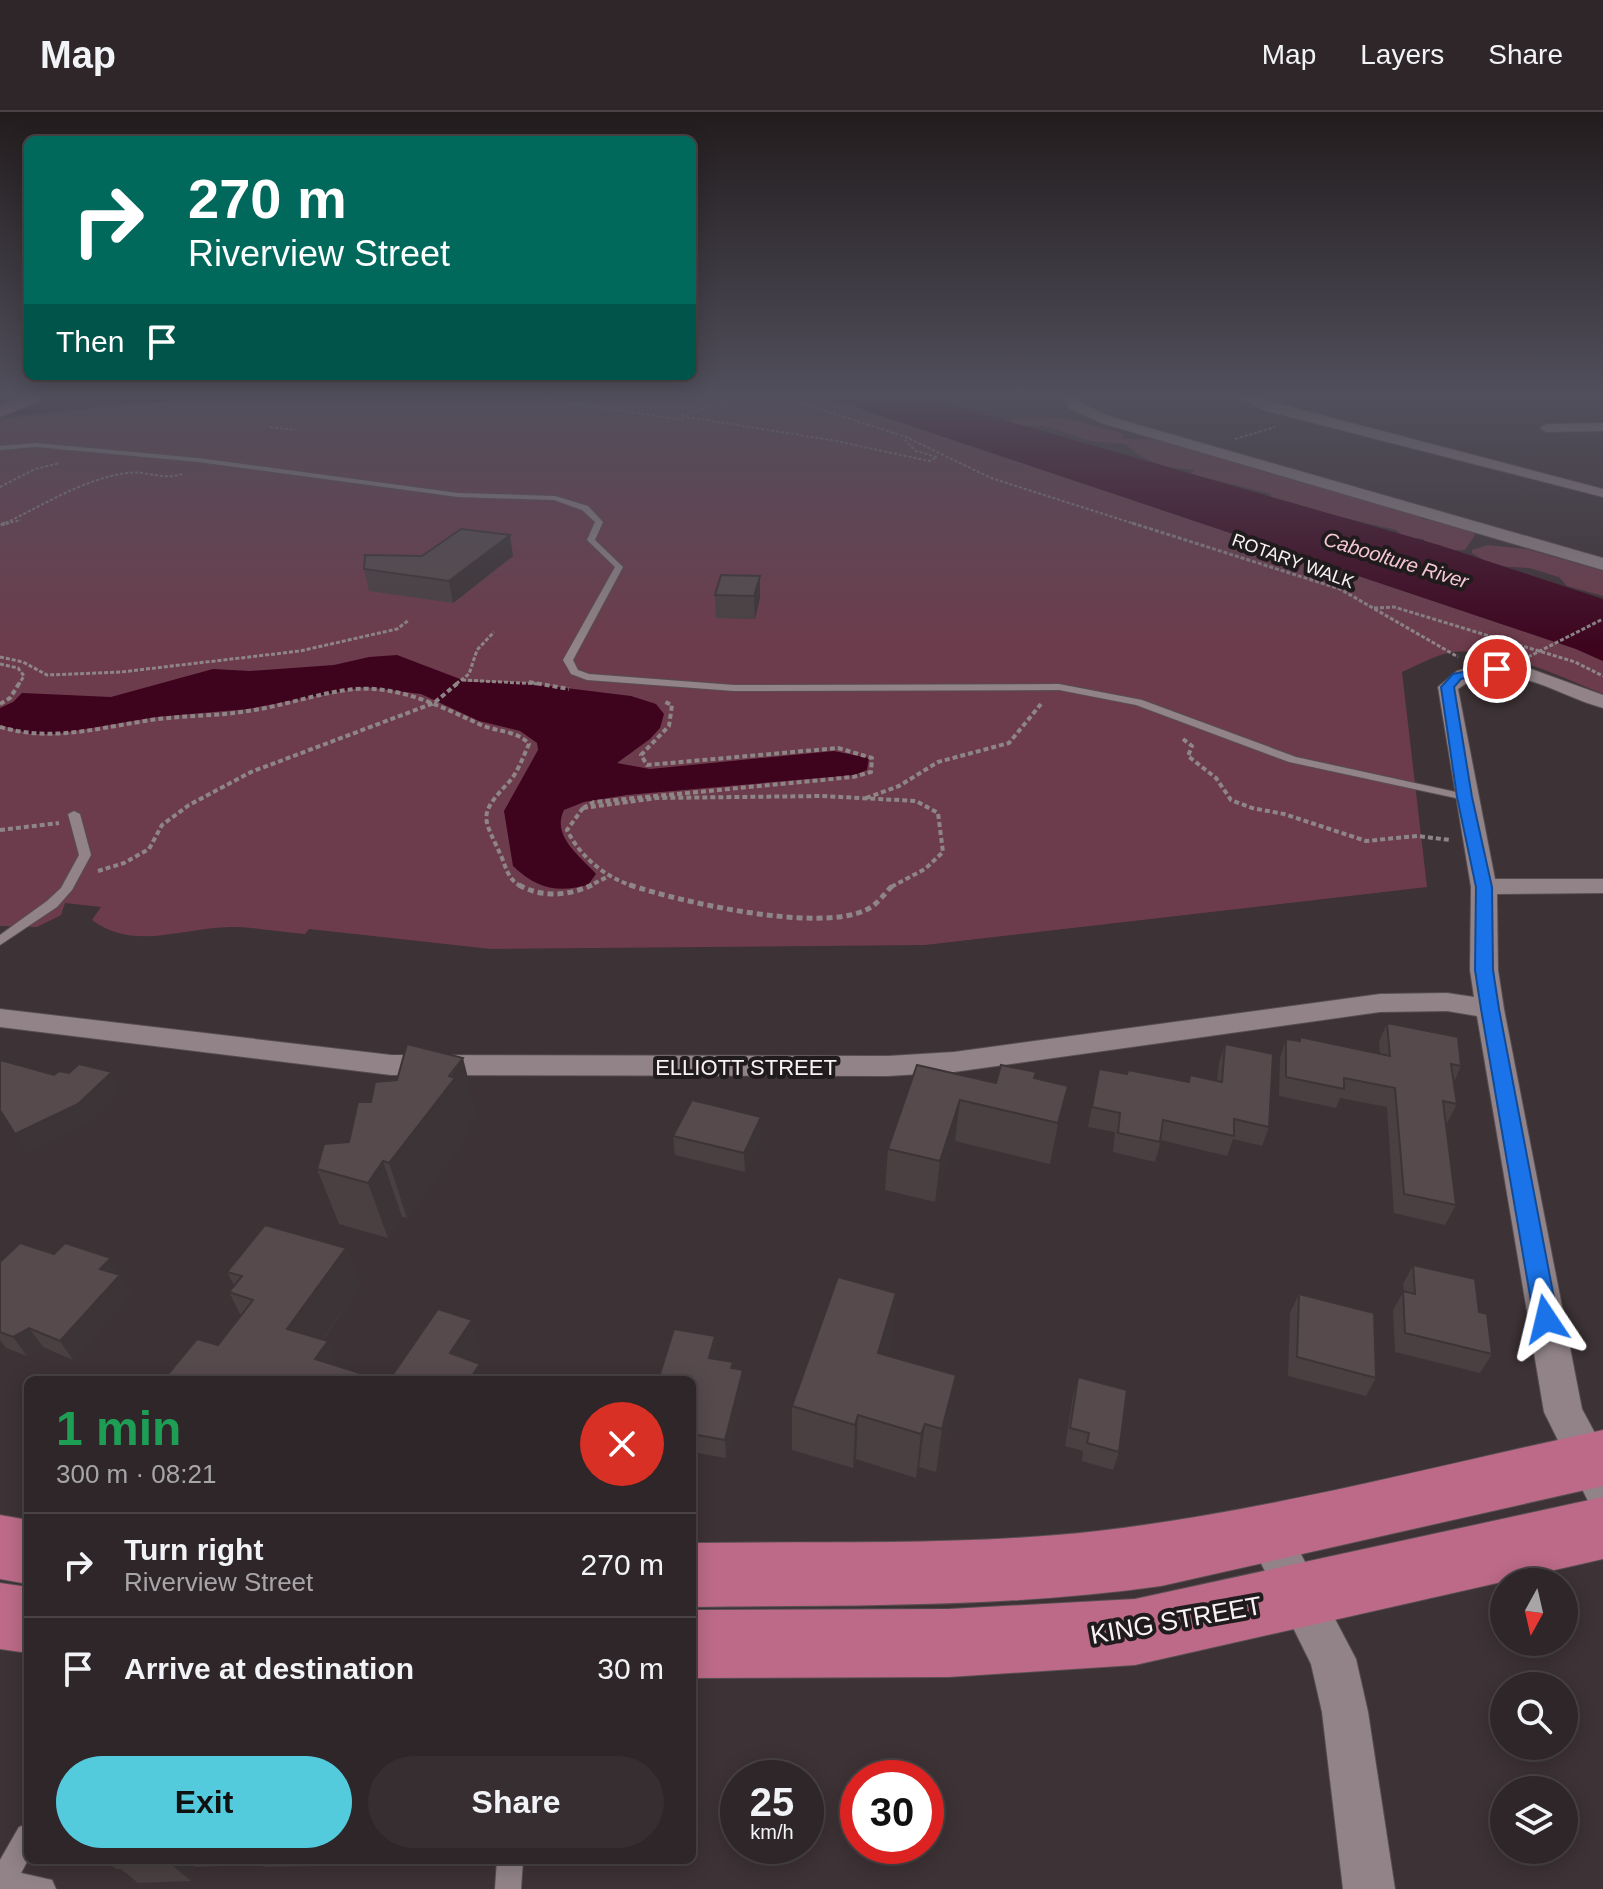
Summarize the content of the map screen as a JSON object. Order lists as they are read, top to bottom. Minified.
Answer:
{"streets":{"main road":["KING STREET"],"street":["ELLIOTT STREET"],"path":["ROTARY WALK"]},"water":["Caboolture River"],"north":"bottom","page":{"header":"Map","nav":["Map","Layers","Share"],"turn":["270 m","Riverview Street"],"then":"Then","heading":["1 min","300 m · 08:21"],"list":[{"name":"Turn right","note":"Riverview Street","value":"270 m"},{"name":"Arrive at destination","value":"30 m"}],"buttons":["Exit","Share"],"speed":"25 km/h","limit":"30"}}
